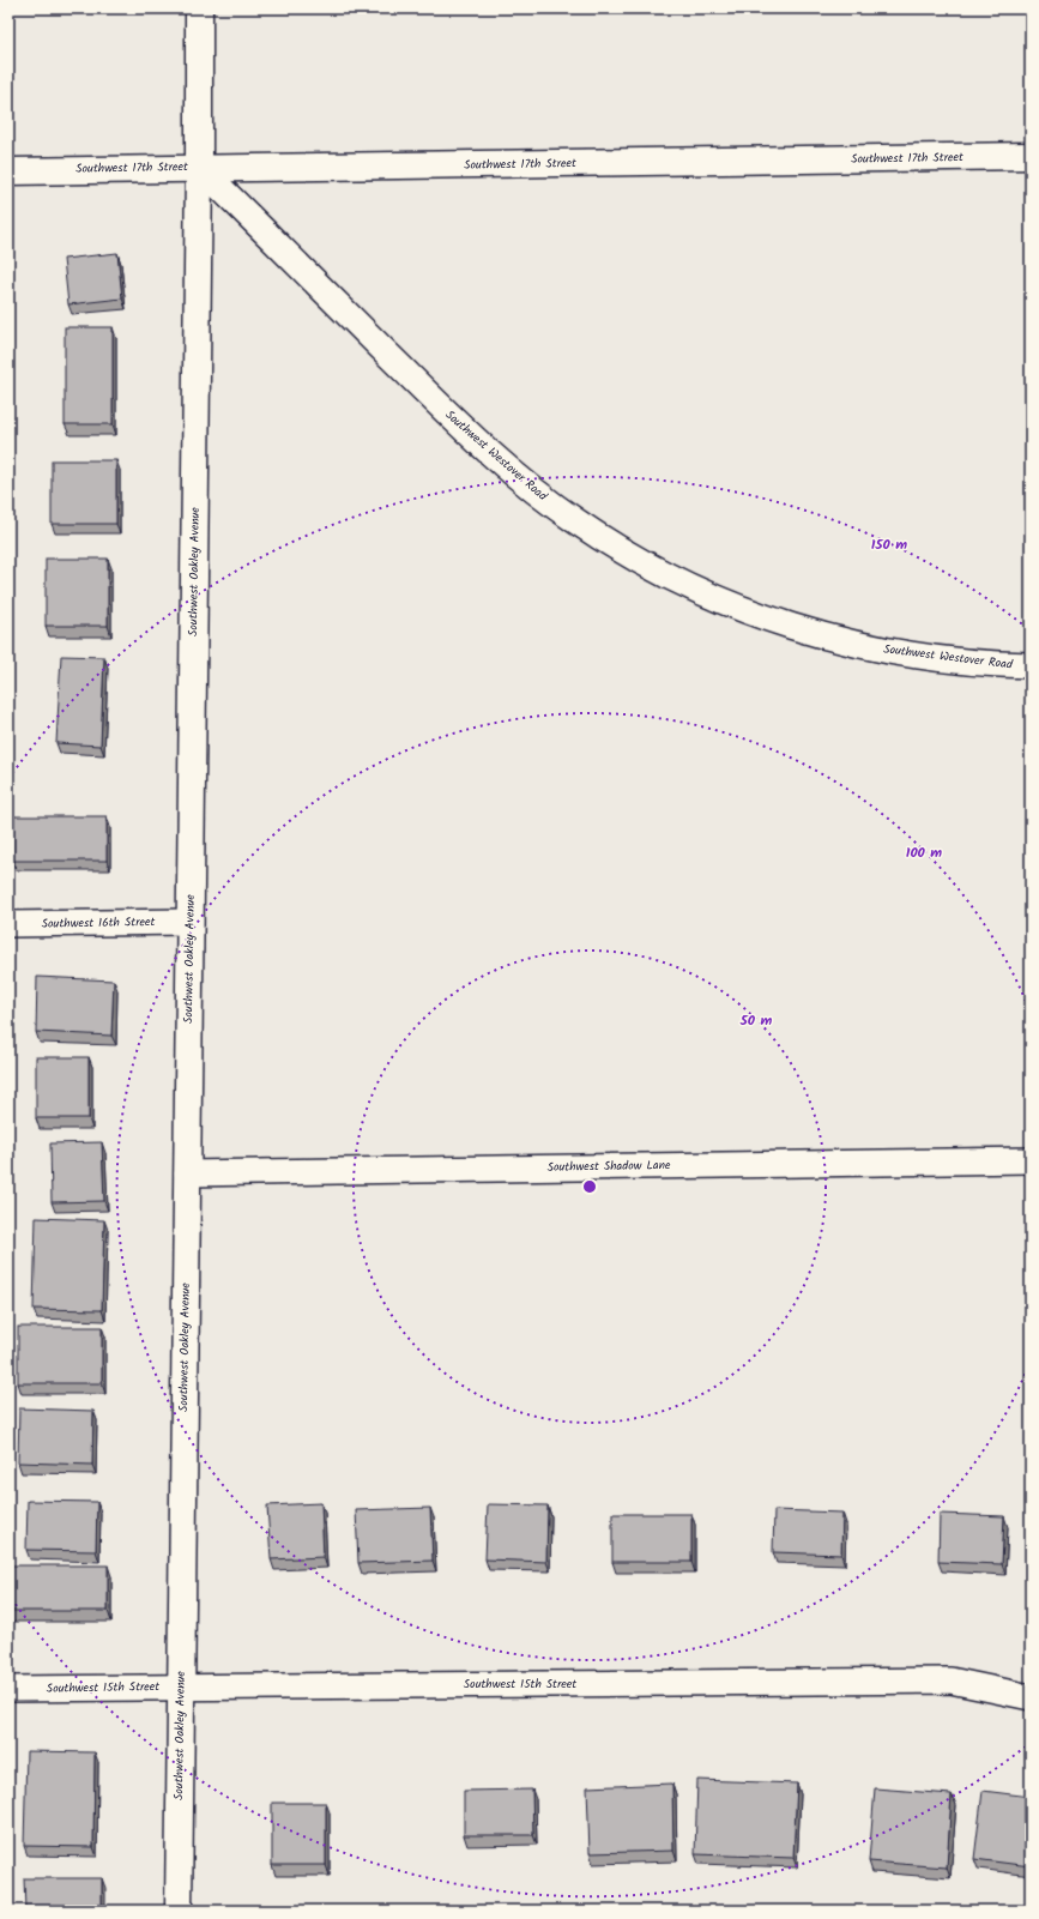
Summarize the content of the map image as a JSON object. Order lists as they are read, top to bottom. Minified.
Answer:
{"streets":{"street":["Southwest 17th Street","Southwest Westover Road","Southwest Oakley Avenue","Southwest 16th Street","Southwest Shadow Lane","Southwest 15th Street"]},"crossings":[["Southwest 17th Street","Southwest Westover Road"],["Southwest 17th Street","Southwest Oakley Avenue"],["Southwest Westover Road","Southwest Oakley Avenue"],["Southwest Oakley Avenue","Southwest 16th Street"],["Southwest Oakley Avenue","Southwest Shadow Lane"],["Southwest Oakley Avenue","Southwest 15th Street"]],"rings":["150 m","100 m","50 m"]}
